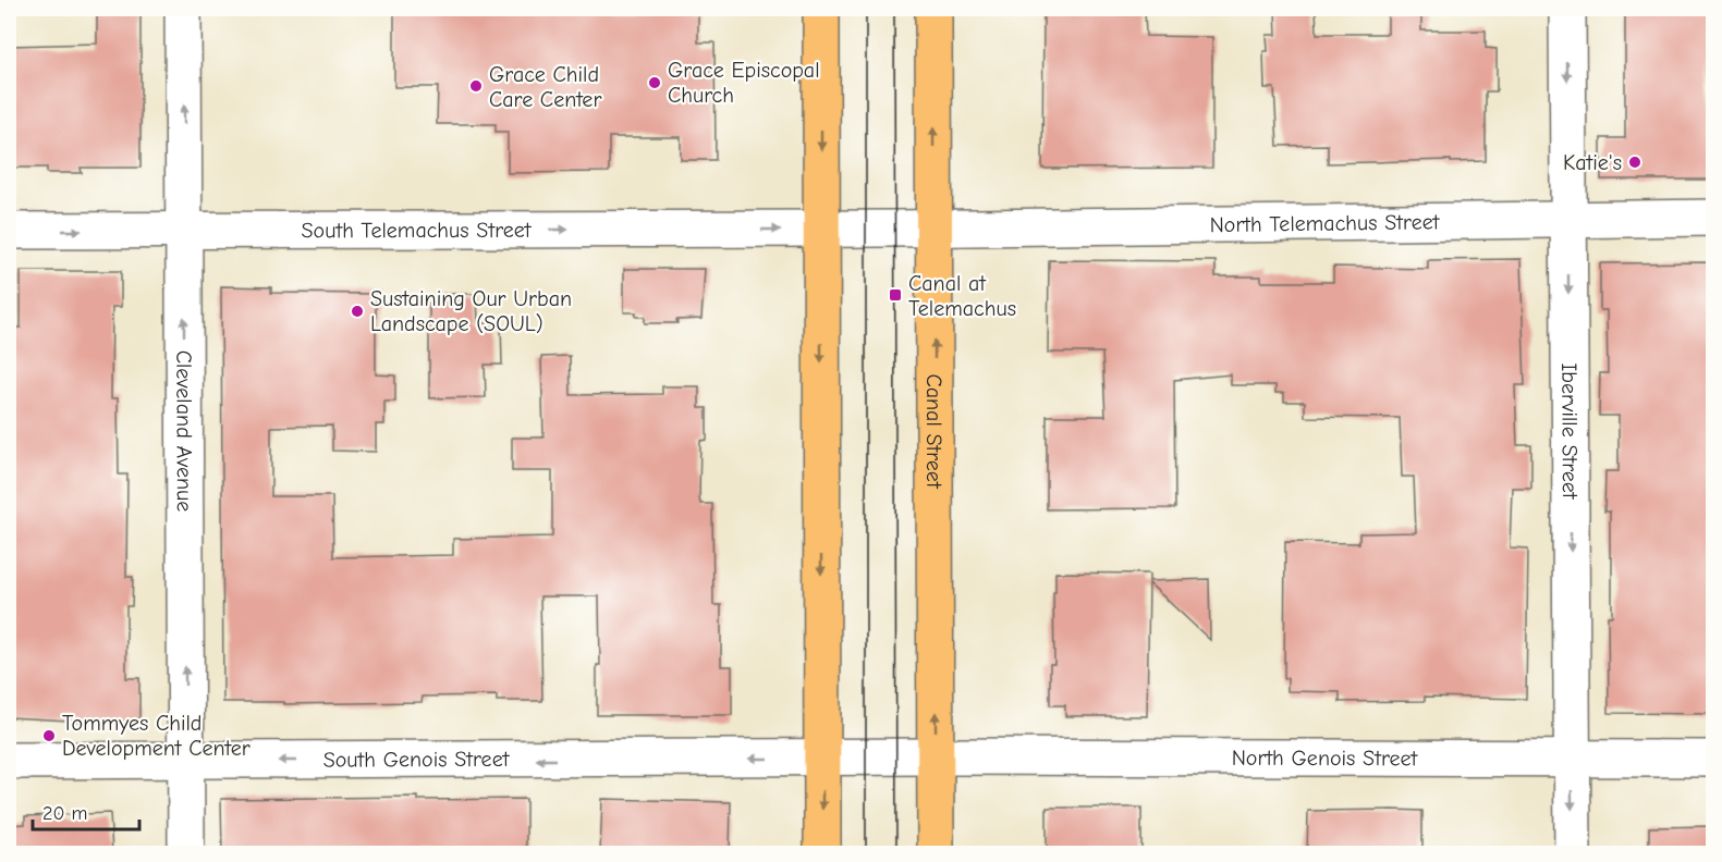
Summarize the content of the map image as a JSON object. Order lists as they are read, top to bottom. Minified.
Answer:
{"streets":{"main road":["Canal Street"],"street":["North Telemachus Street","South Telemachus Street","Cleveland Avenue","Iberville Street","North Genois Street","South Genois Street"]},"crossings":[["North Telemachus Street","South Telemachus Street"],["North Telemachus Street","Canal Street"],["North Telemachus Street","Iberville Street"],["South Telemachus Street","Cleveland Avenue"],["Cleveland Avenue","South Genois Street"],["Canal Street","North Genois Street"],["Iberville Street","North Genois Street"],["North Genois Street","South Genois Street"]],"one_way":["South Telemachus Street","Cleveland Avenue","Iberville Street","South Genois Street"],"places":{"other":["Grace Episcopal Church","Grace Child Care Center","Katie's","Sustaining Our Urban Landscape (SOUL)","Tommyes Child Development Center"],"transit":["Canal at Telemachus"]},"scale_bar":"20 m"}
